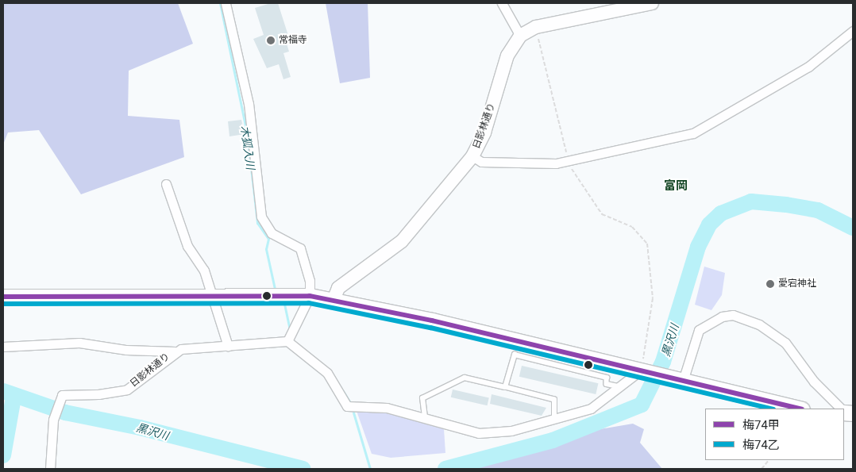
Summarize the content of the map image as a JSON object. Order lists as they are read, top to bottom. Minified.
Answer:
{"streets":{"street":["日影林通り"]},"districts":["富岡"],"water":["木狐入川","黒沢川"],"places":["常福寺","愛宕神社"],"lines":["transit line 梅74甲","transit line 梅74乙"],"legend":["梅74甲","梅74乙"]}
